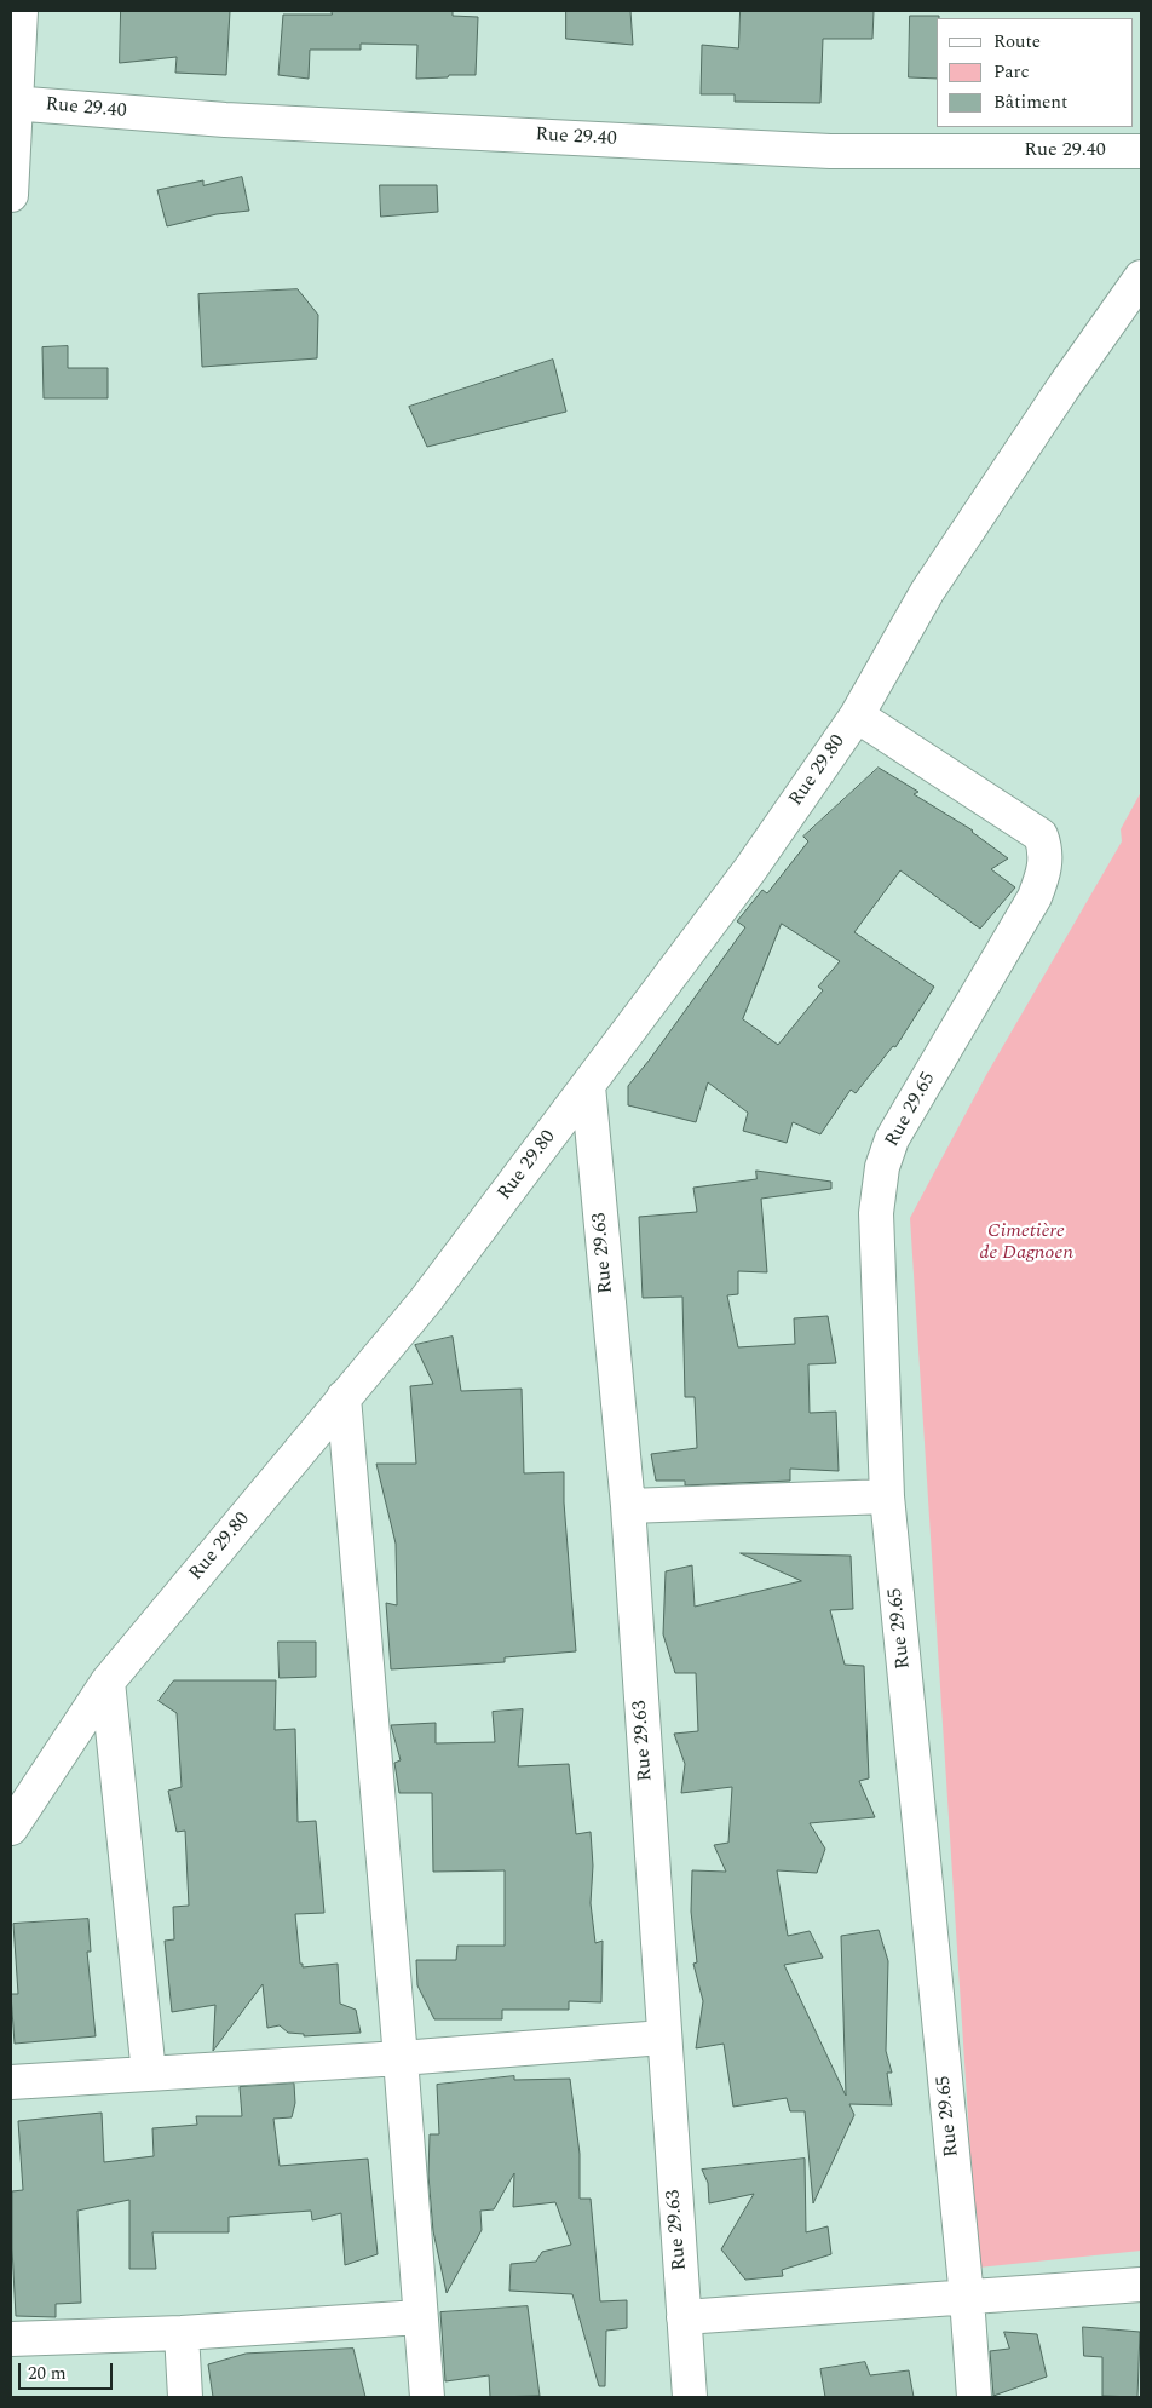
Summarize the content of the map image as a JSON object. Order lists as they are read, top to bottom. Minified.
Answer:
{"streets":{"street":["Rue 29.40","Rue 29.80","Rue 29.65","Rue 29.63"]},"crossings":[["Rue 29.80","Rue 29.65"],["Rue 29.80","Rue 29.63"]],"parks":["Cimetière de Dagnoen"],"legend":["Route","Parc","Bâtiment"],"scale_bar":"20 m"}
